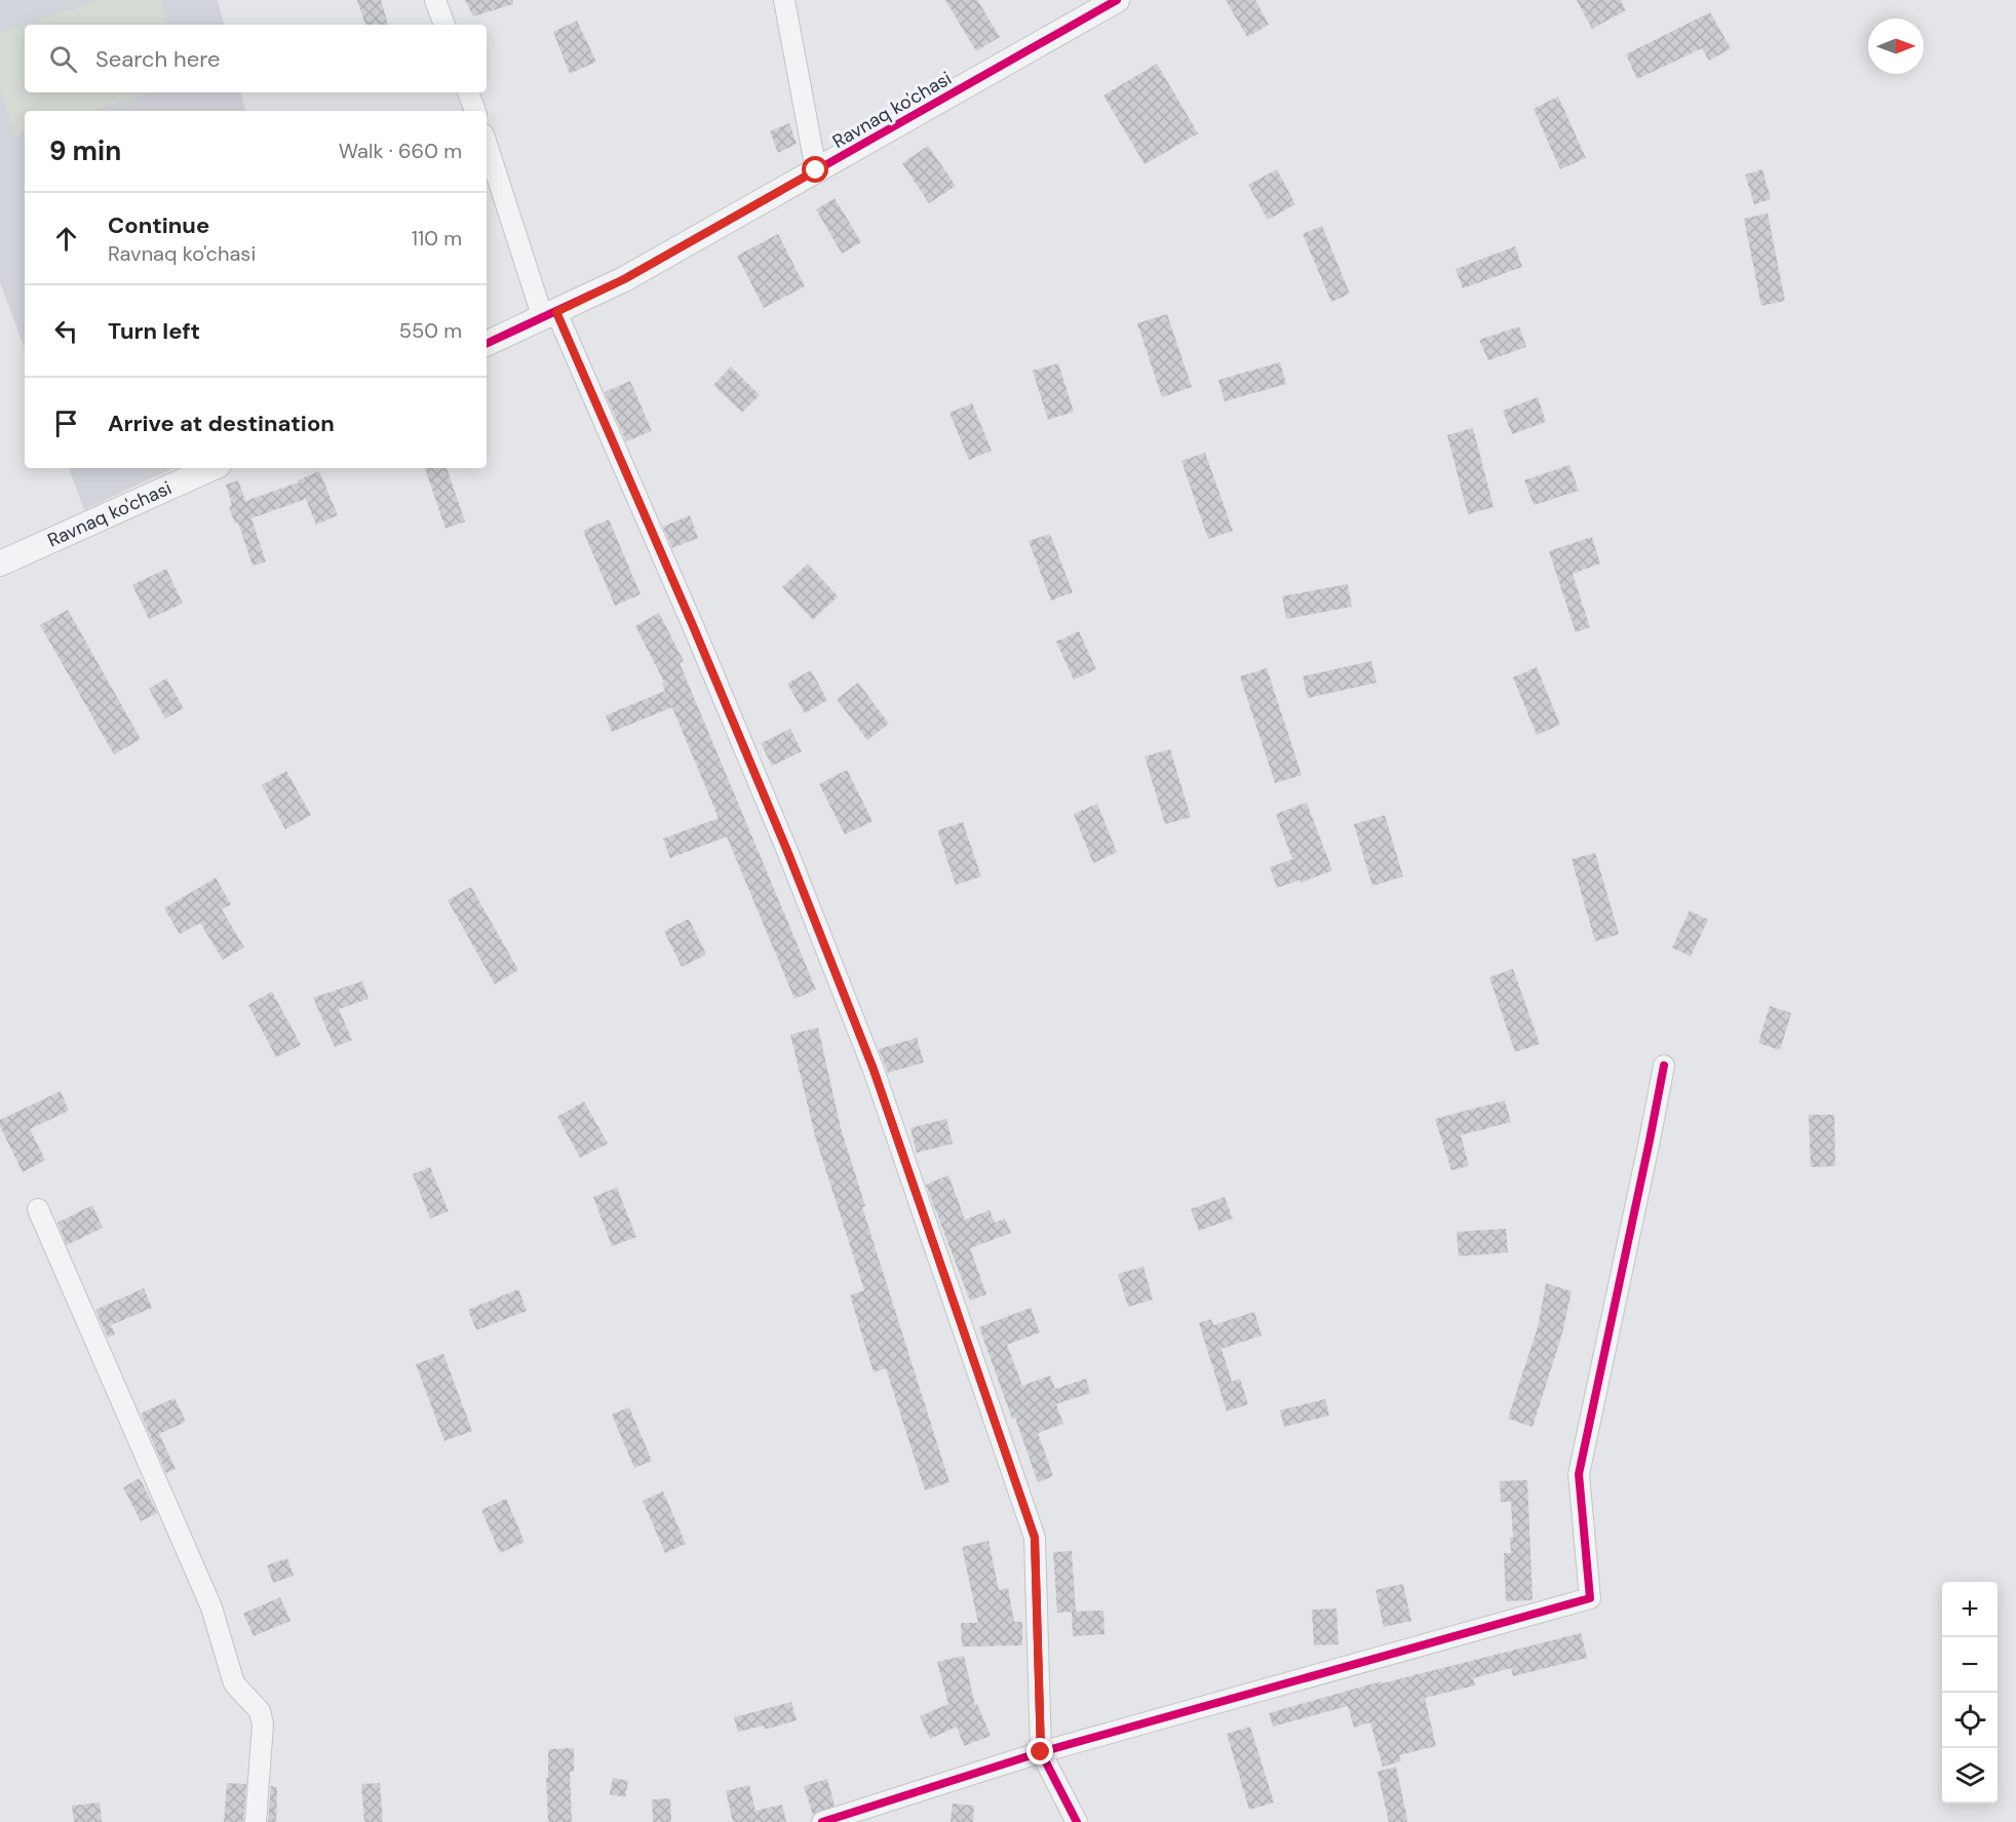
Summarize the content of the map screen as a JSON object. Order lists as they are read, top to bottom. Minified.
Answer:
{"streets":{"street":["Ravnaq ko'chasi"]},"north":"right","page":{"search":"Search here","heading":["9 min","Walk · 660 m"],"list":[["Continue","Ravnaq ko'chasi","110 m"],["Turn left","550 m"],"Arrive at destination"],"map_buttons":["+","−"]}}
